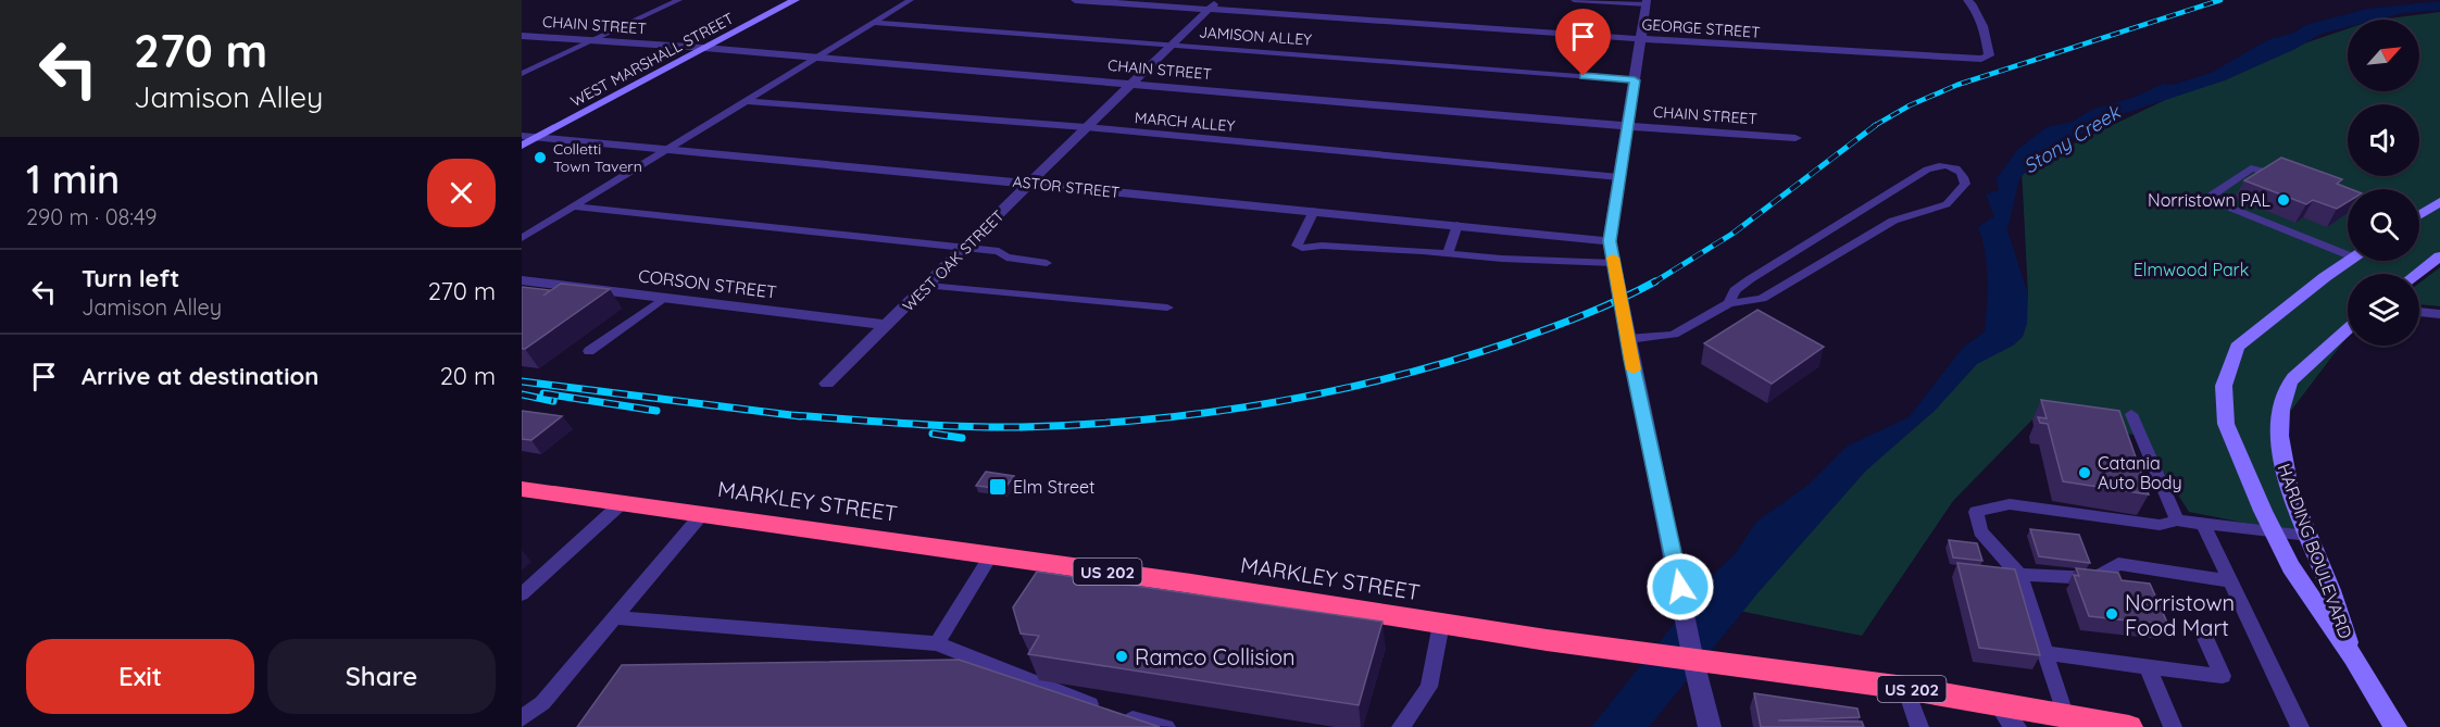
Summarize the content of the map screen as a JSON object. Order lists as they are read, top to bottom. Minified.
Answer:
{"streets":{"highway":["MARKLEY STREET","US 202"],"street":["CHAIN STREET","GEORGE STREET","WEST MARSHALL STREET","ASTOR STREET","WEST OAK STREET","CORSON STREET","HARDING BOULEVARD"],"lane":["JAMISON ALLEY","MARCH ALLEY"]},"crossings":[["CHAIN STREET","WEST MARSHALL STREET"],["CHAIN STREET","WEST OAK STREET"],["GEORGE STREET","WEST OAK STREET"],["JAMISON ALLEY","WEST OAK STREET"],["WEST MARSHALL STREET","ASTOR STREET"],["MARCH ALLEY","WEST OAK STREET"],["ASTOR STREET","WEST OAK STREET"],["WEST OAK STREET","CORSON STREET"]],"water":["Stony Creek"],"parks":["Elmwood Park"],"places":{"other":["Colletti Town Tavern","Norristown PAL","Catania Auto Body","Norristown Food Mart","Ramco Collision"],"transit":["Elm Street"]},"north":"top right","page":{"turn":["270 m","Jamison Alley"],"heading":["1 min","290 m · 08:49"],"list":[{"name":"Turn left","note":"Jamison Alley","value":"270 m"},{"name":"Arrive at destination","value":"20 m"}],"buttons":["Exit","Share"]}}
